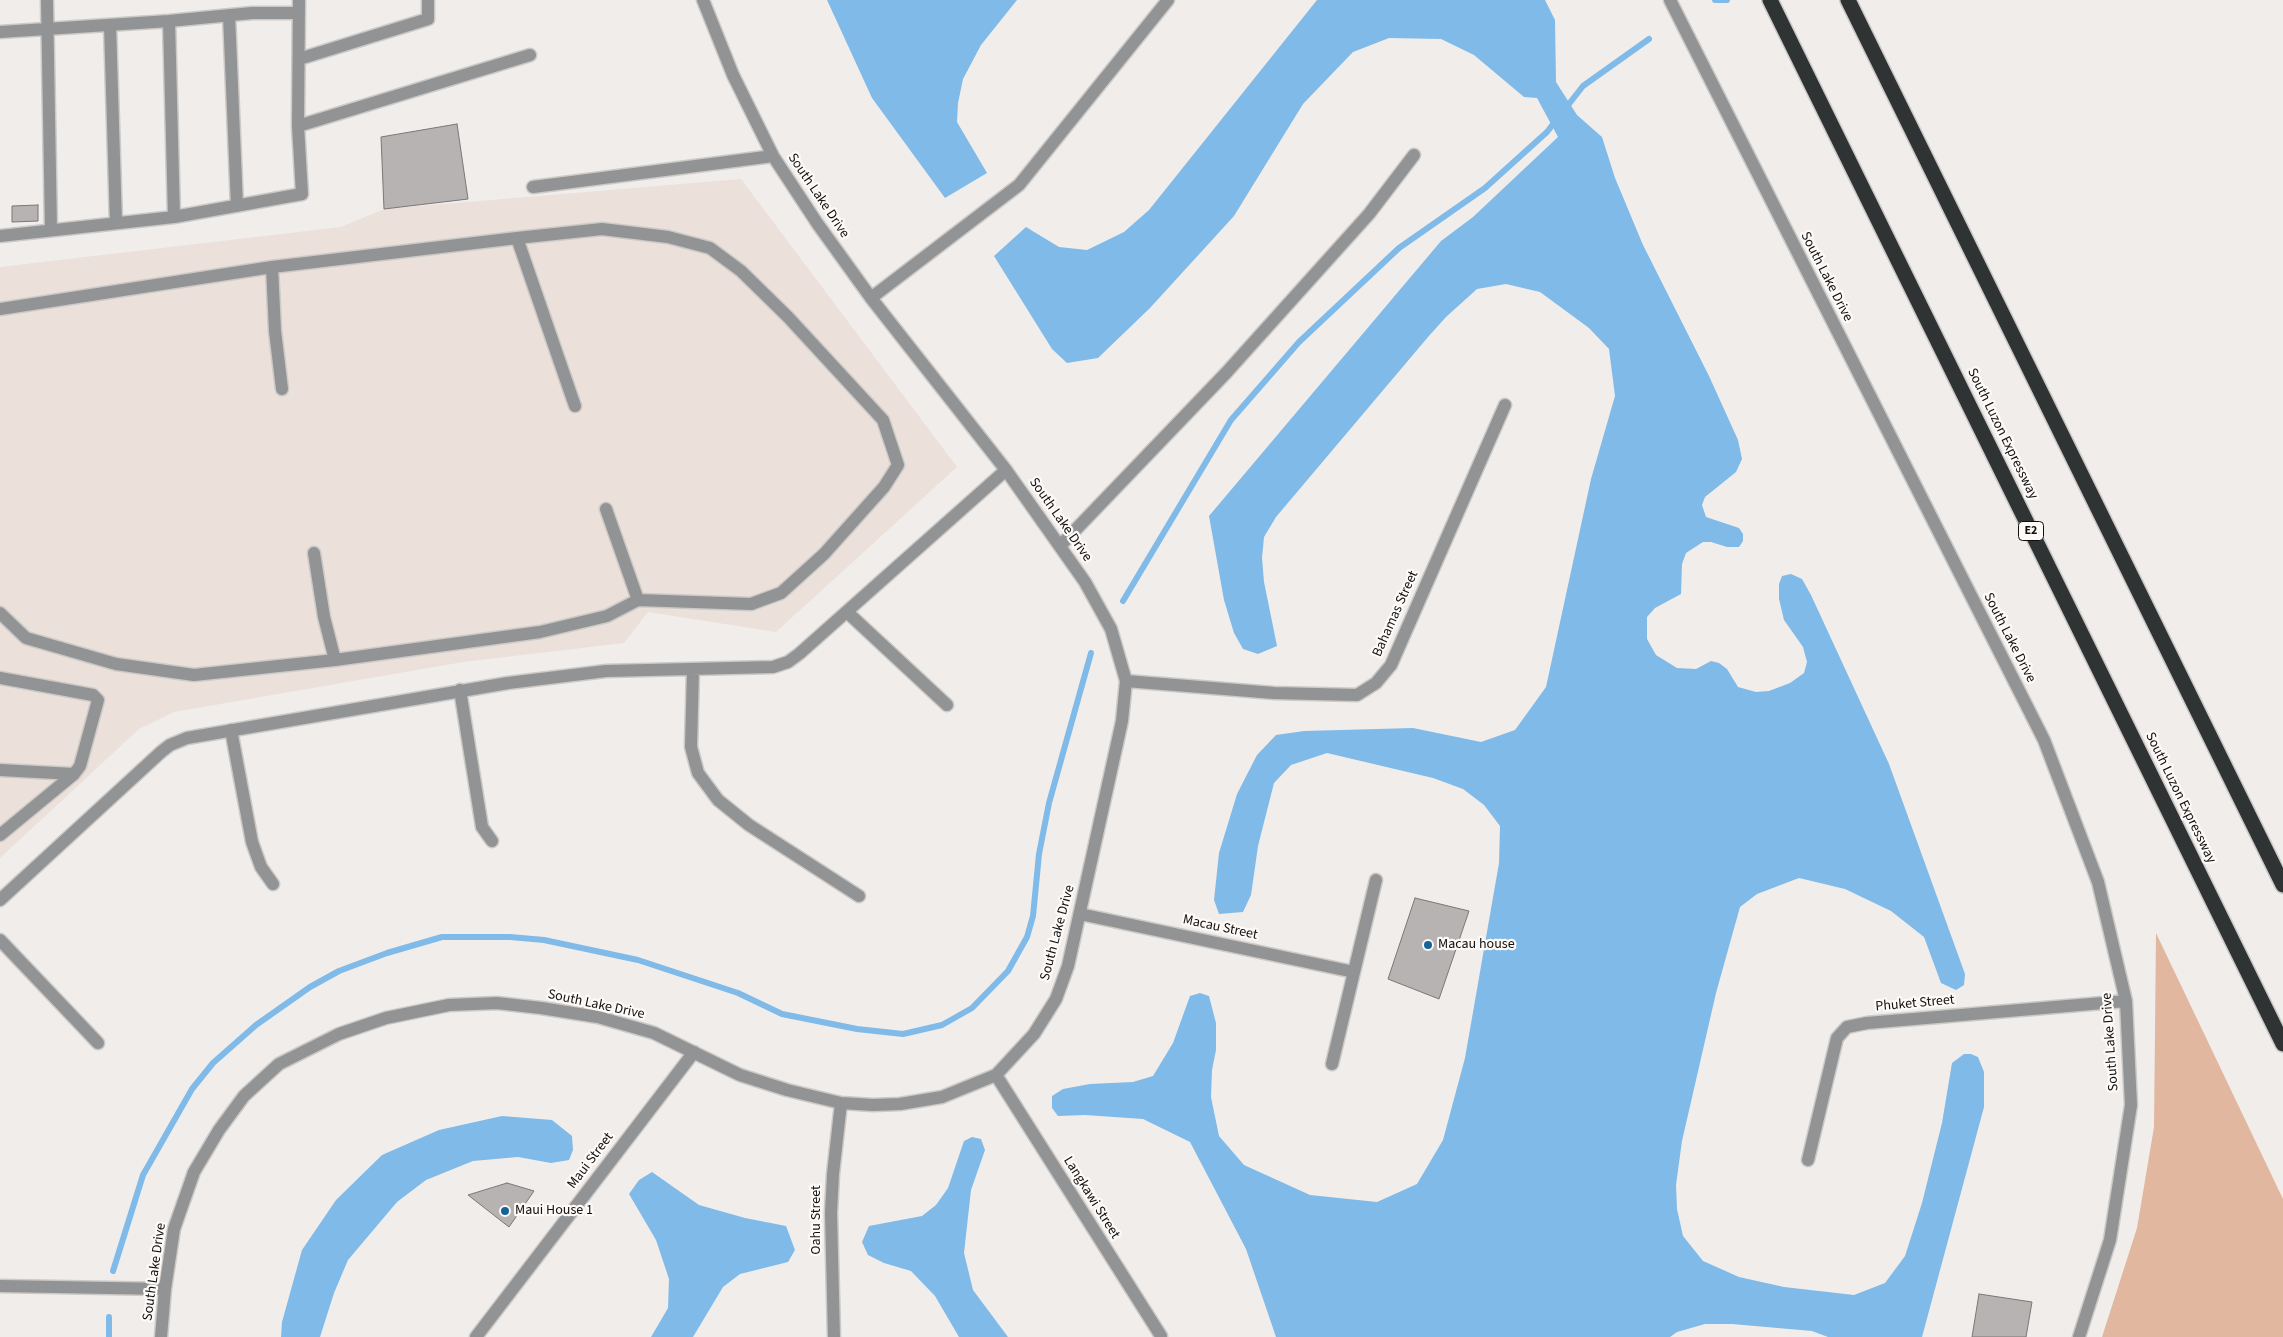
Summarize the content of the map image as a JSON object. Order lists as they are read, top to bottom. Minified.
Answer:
{"streets":{"highway":["South Luzon Expressway","E2"],"street":["South Lake Drive","Bahamas Street","Macau Street","Phuket Street","Maui Street","Langkawi Street","Oahu Street"]},"crossings":[["South Lake Drive","Bahamas Street"],["South Lake Drive","Macau Street"],["South Lake Drive","Phuket Street"],["South Lake Drive","Maui Street"],["South Lake Drive","Langkawi Street"],["South Lake Drive","Oahu Street"]],"places":["Macau house","Maui House 1"]}
